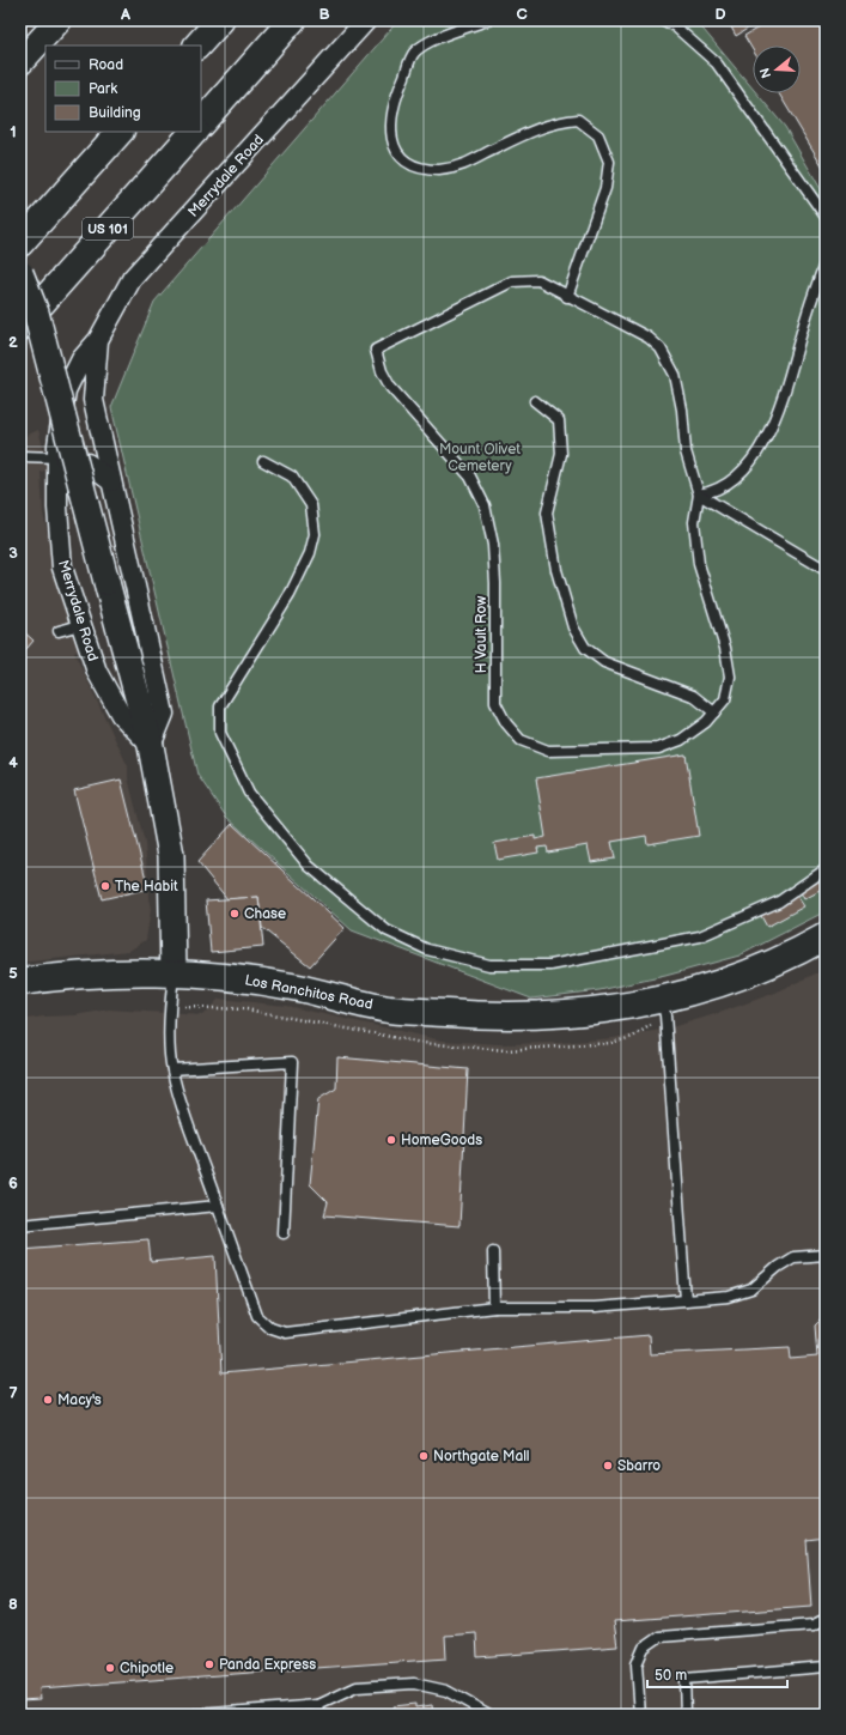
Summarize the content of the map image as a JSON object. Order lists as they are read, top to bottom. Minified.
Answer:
{"streets":{"main road":["US 101","Los Ranchitos Road"],"street":["Merrydale Road"],"lane":["H Vault Row"]},"parks":["Mount Olivet Cemetery"],"places":["The Habit","Chase","HomeGoods","Macy's","Northgate Mall","Sbarro","Panda Express","Chipotle"],"legend":["Road","Park","Building"],"scale_bar":"50 m","north":"left","grid":{"columns":["A","B","C","D"],"rows":["1","2","3","4","5","6","7","8"]}}
